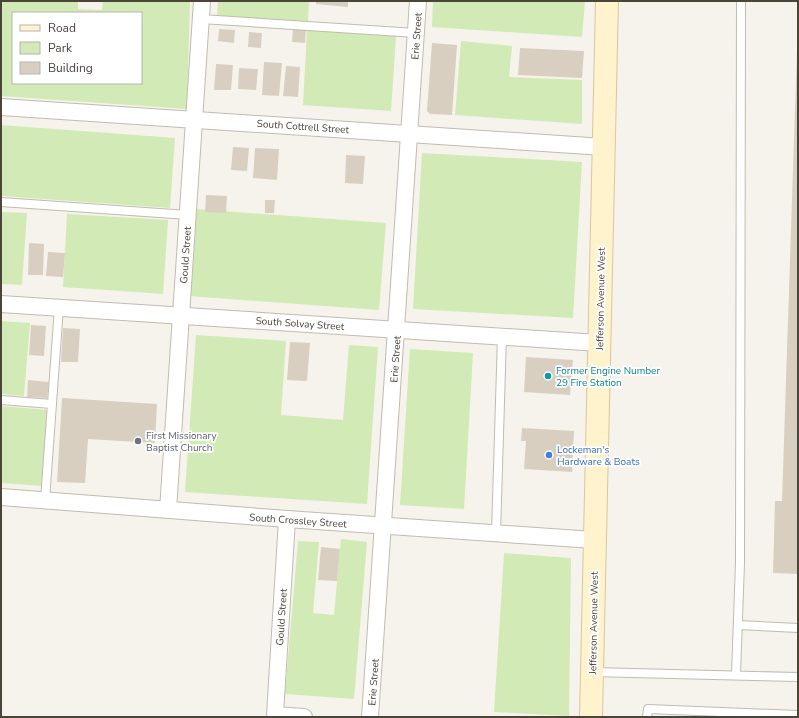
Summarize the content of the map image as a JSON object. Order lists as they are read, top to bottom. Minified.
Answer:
{"streets":{"main road":["Jefferson Avenue West"],"street":["Erie Street","South Cottrell Street","Gould Street","South Solvay Street","South Crossley Street"]},"crossings":[["Erie Street","South Cottrell Street"],["Erie Street","South Solvay Street"],["Erie Street","South Crossley Street"],["South Cottrell Street","Gould Street"],["South Cottrell Street","Jefferson Avenue West"],["Gould Street","South Solvay Street"],["Gould Street","South Crossley Street"],["Jefferson Avenue West","South Solvay Street"],["Jefferson Avenue West","South Crossley Street"]],"places":["Former Engine Number 29 Fire Station","First Missionary Baptist Church","Lockeman's Hardware & Boats"],"legend":["Road","Park","Building"]}
